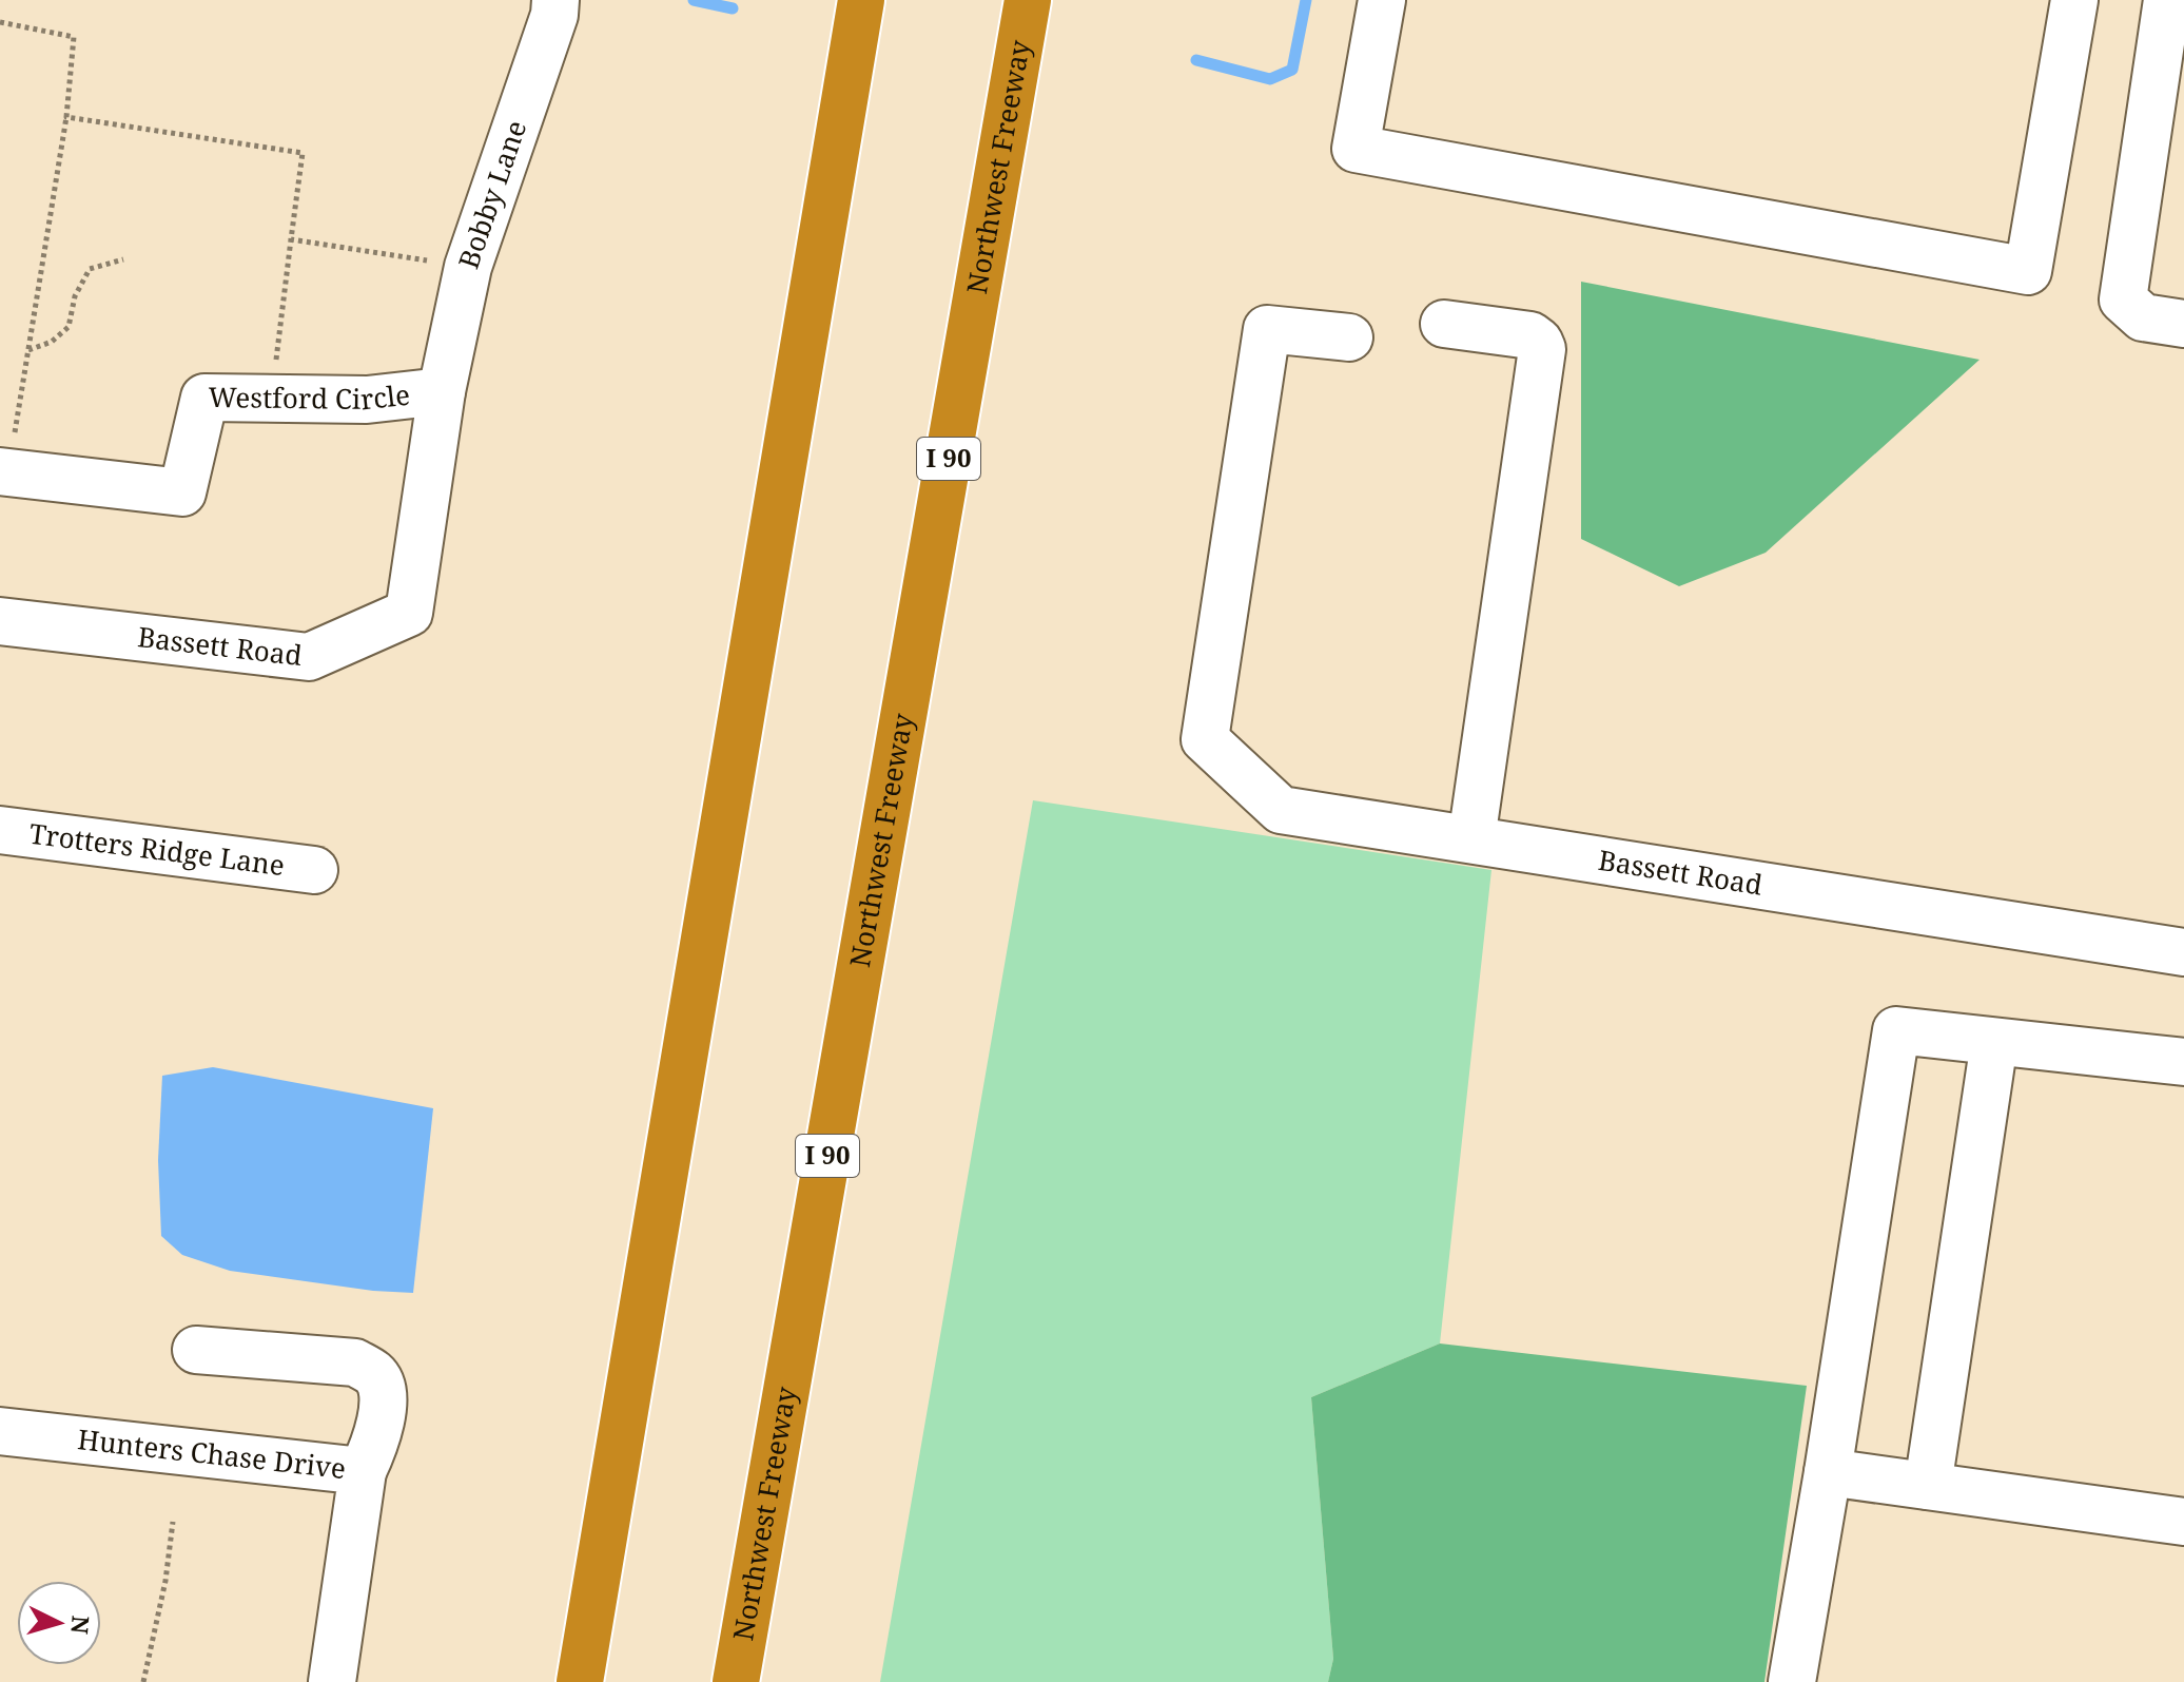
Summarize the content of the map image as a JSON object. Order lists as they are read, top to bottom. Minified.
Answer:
{"streets":{"highway":["Northwest Freeway","I 90"],"street":["Bobby Lane","Westford Circle","Bassett Road","Trotters Ridge Lane","Hunters Chase Drive"]},"crossings":[["Bobby Lane","Westford Circle"],["Bobby Lane","Bassett Road"],["Westford Circle","Bassett Road"]],"north":"right"}
